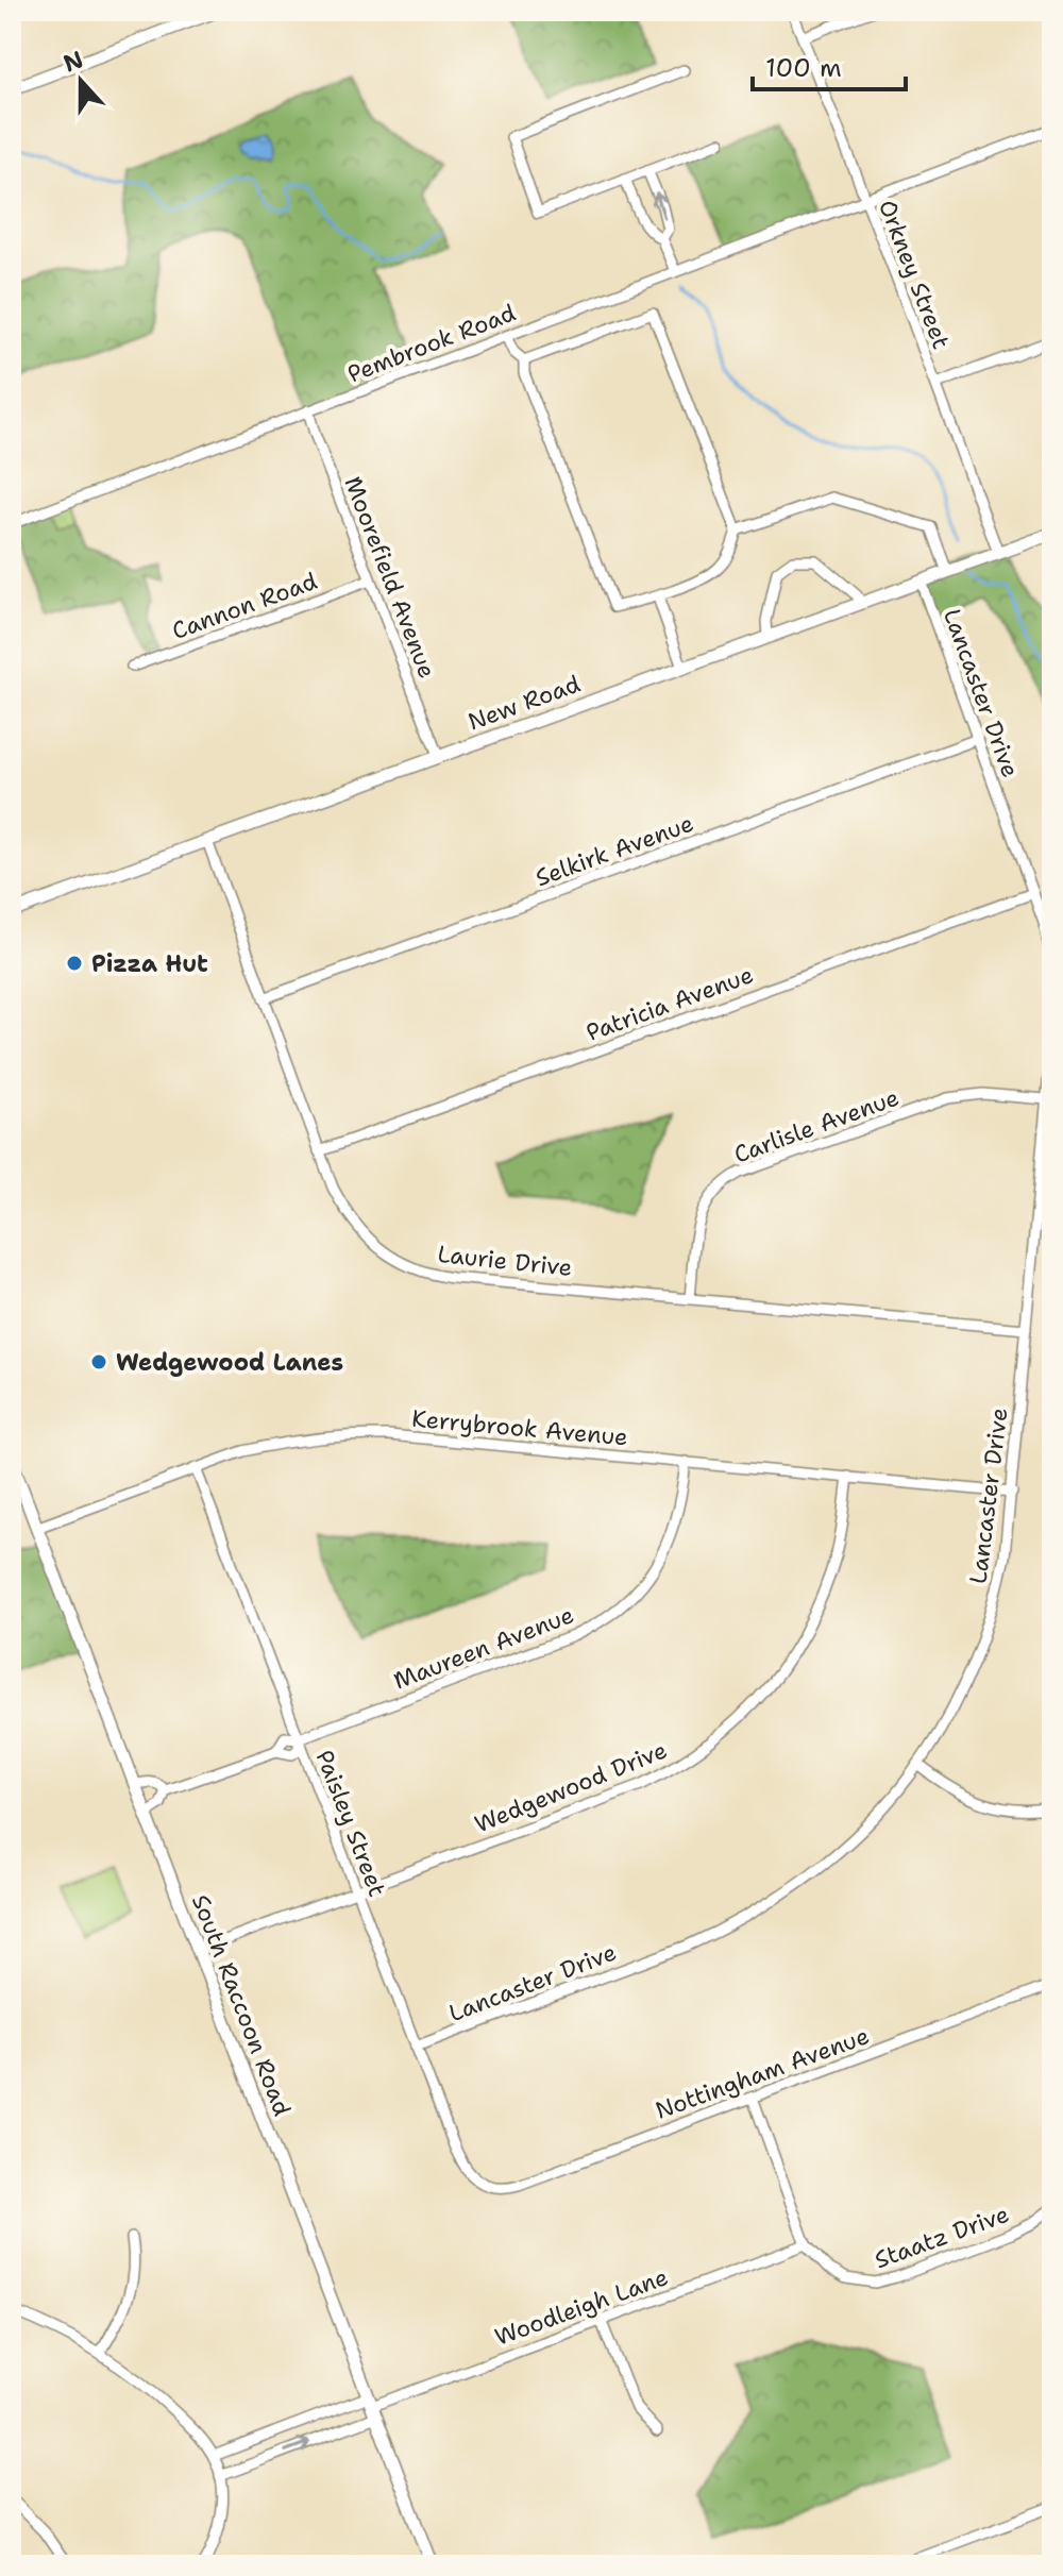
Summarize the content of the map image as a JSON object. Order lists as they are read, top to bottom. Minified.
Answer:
{"streets":{"street":["Orkney Street","Pembrook Road","Moorefield Avenue","Cannon Road","Lancaster Drive","New Road","Selkirk Avenue","Patricia Avenue","Carlisle Avenue","Laurie Drive","Kerrybrook Avenue","Maureen Avenue","Wedgewood Drive","Paisley Street","South Raccoon Road","Nottingham Avenue","Staatz Drive","Woodleigh Lane"]},"crossings":[["Orkney Street","Pembrook Road"],["Orkney Street","New Road"],["Pembrook Road","Moorefield Avenue"],["Moorefield Avenue","Cannon Road"],["Moorefield Avenue","New Road"],["Lancaster Drive","New Road"],["Lancaster Drive","Selkirk Avenue"],["Lancaster Drive","Patricia Avenue"],["Lancaster Drive","Carlisle Avenue"],["Lancaster Drive","Laurie Drive"],["Lancaster Drive","Kerrybrook Avenue"],["Lancaster Drive","Paisley Street"],["New Road","Laurie Drive"],["Selkirk Avenue","Laurie Drive"],["Patricia Avenue","Laurie Drive"],["Carlisle Avenue","Laurie Drive"],["Kerrybrook Avenue","Maureen Avenue"],["Kerrybrook Avenue","Wedgewood Drive"],["Kerrybrook Avenue","Paisley Street"],["Kerrybrook Avenue","South Raccoon Road"],["Maureen Avenue","Paisley Street"],["Wedgewood Drive","Paisley Street"],["Wedgewood Drive","South Raccoon Road"],["Paisley Street","Nottingham Avenue"],["South Raccoon Road","Woodleigh Lane"],["Nottingham Avenue","Staatz Drive"],["Staatz Drive","Woodleigh Lane"]],"places":["Pizza Hut","Wedgewood Lanes"],"scale_bar":"100 m","north":"top"}
